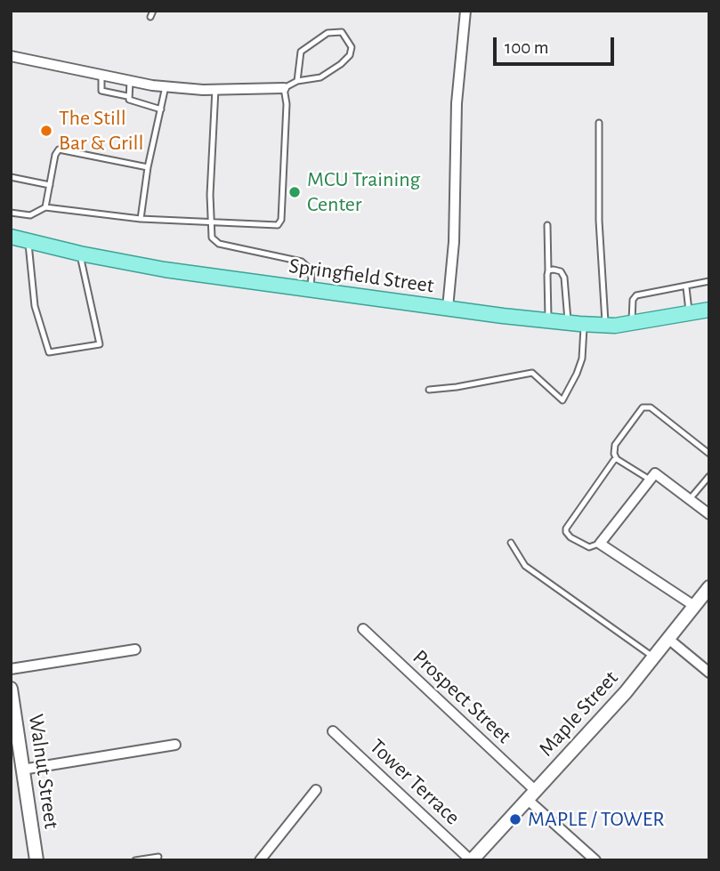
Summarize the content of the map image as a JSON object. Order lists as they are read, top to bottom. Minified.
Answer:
{"streets":{"main road":["Springfield Street","Maple Street","Walnut Street"],"street":["Prospect Street","Tower Terrace"]},"crossings":[["Prospect Street","Maple Street"],["Maple Street","Tower Terrace"]],"places":["The Still Bar & Grill","MCU Training Center","MAPLE / TOWER"],"scale_bar":"100 m"}
